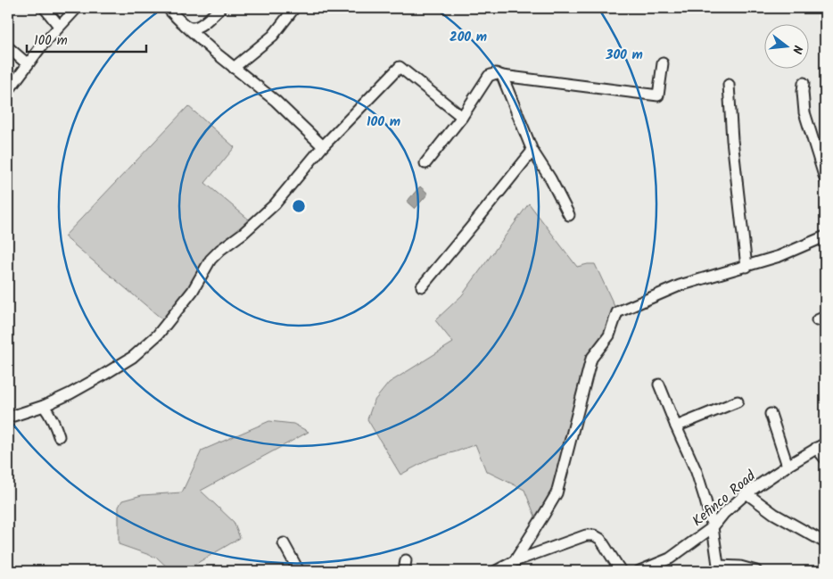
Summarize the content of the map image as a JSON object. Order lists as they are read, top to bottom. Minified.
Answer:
{"streets":{"street":["Kefinco Road"]},"scale_bar":"100 m","north":"right","rings":["200 m","300 m","100 m"]}
